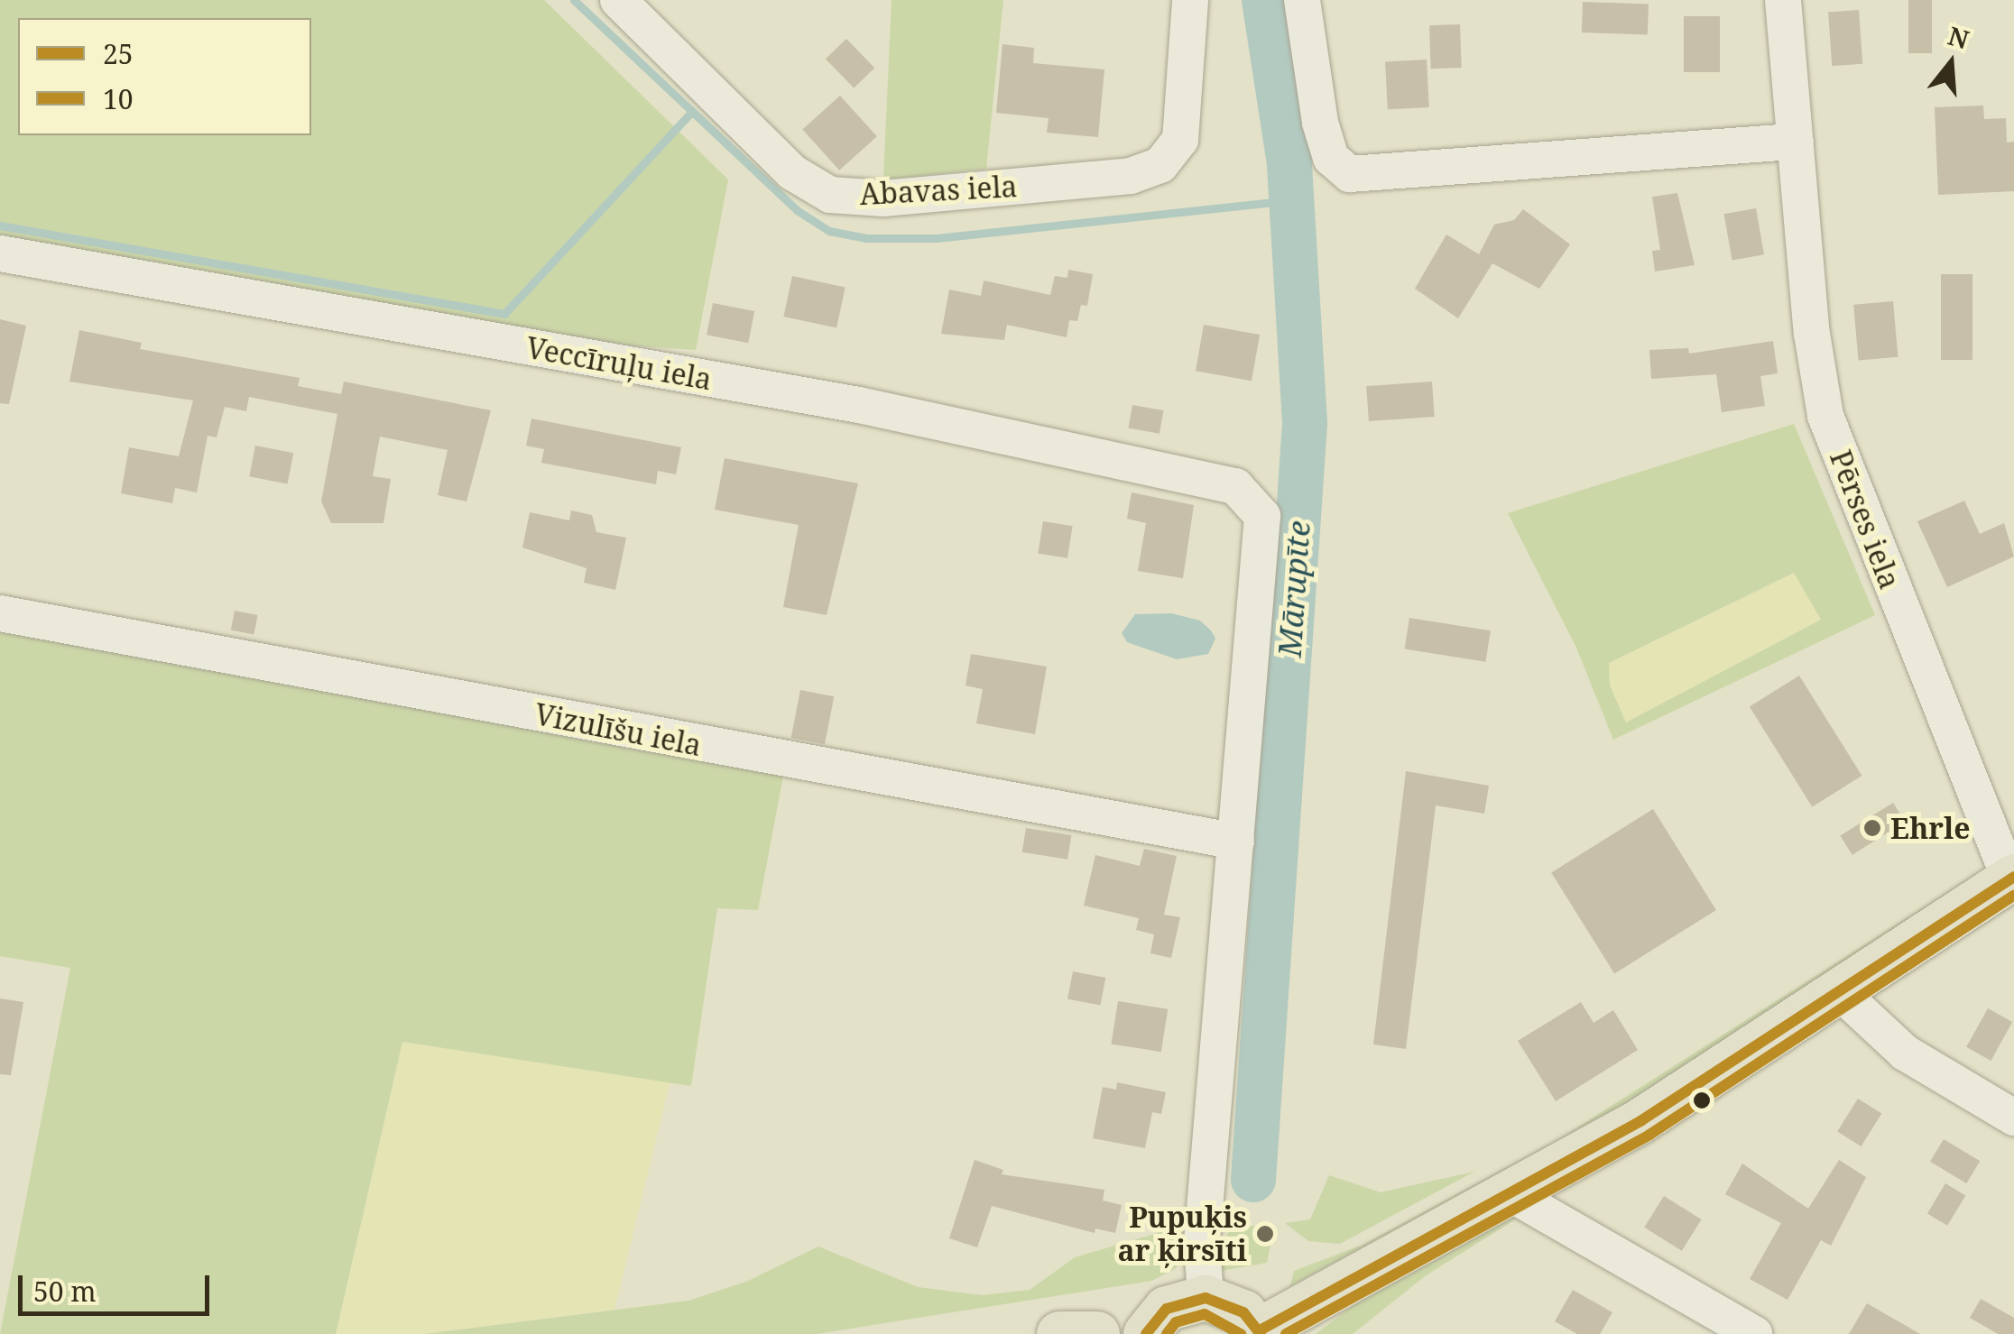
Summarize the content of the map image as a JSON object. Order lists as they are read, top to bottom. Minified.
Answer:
{"streets":{"street":["Abavas iela","Veccīruļu iela","Pērses iela","Vizulīšu iela"]},"crossings":[["Veccīruļu iela","Vizulīšu iela"]],"water":["Mārupīte"],"places":["Ehrle","Pupuķis ar ķirsīti"],"lines":["transit line 25","transit line 10"],"legend":["25","10"],"scale_bar":"50 m","north":"top"}
